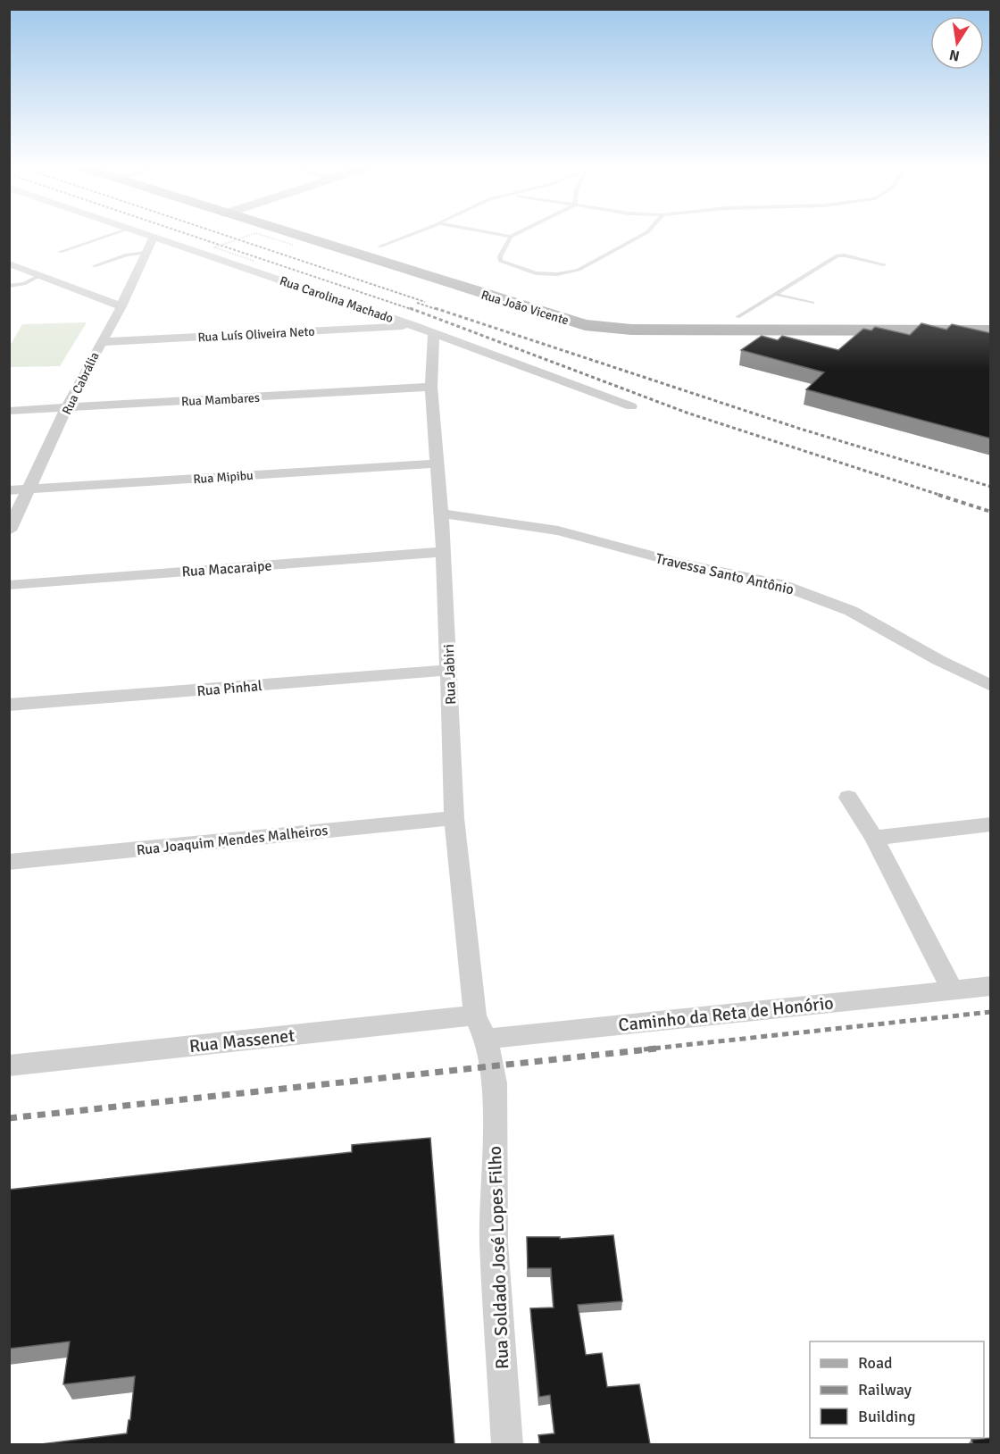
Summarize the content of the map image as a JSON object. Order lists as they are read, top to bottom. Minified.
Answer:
{"streets":{"main road":["Rua João Vicente"],"street":["Rua Carolina Machado","Rua Luís Oliveira Neto","Rua Cabrália","Rua Mambares","Rua Mipibu","Rua Macaraipe","Travessa Santo Antônio","Rua Jabiri","Rua Pinhal","Rua Joaquim Mendes Malheiros","Caminho da Reta de Honório","Rua Massenet","Rua Soldado José Lopes Filho"]},"crossings":[["Rua Carolina Machado","Rua Luís Oliveira Neto"],["Rua Carolina Machado","Rua Cabrália"],["Rua Carolina Machado","Rua Jabiri"],["Rua Luís Oliveira Neto","Rua Cabrália"],["Rua Cabrália","Rua Mambares"],["Rua Cabrália","Rua Mipibu"],["Rua Mambares","Rua Jabiri"],["Rua Mipibu","Rua Jabiri"],["Rua Macaraipe","Rua Jabiri"],["Travessa Santo Antônio","Rua Jabiri"],["Rua Jabiri","Rua Pinhal"],["Rua Jabiri","Rua Joaquim Mendes Malheiros"],["Rua Jabiri","Caminho da Reta de Honório"],["Rua Jabiri","Rua Massenet"],["Rua Jabiri","Rua Soldado José Lopes Filho"],["Caminho da Reta de Honório","Rua Massenet"],["Caminho da Reta de Honório","Rua Soldado José Lopes Filho"],["Rua Massenet","Rua Soldado José Lopes Filho"]],"legend":["Road","Railway","Building"],"north":"bottom"}
